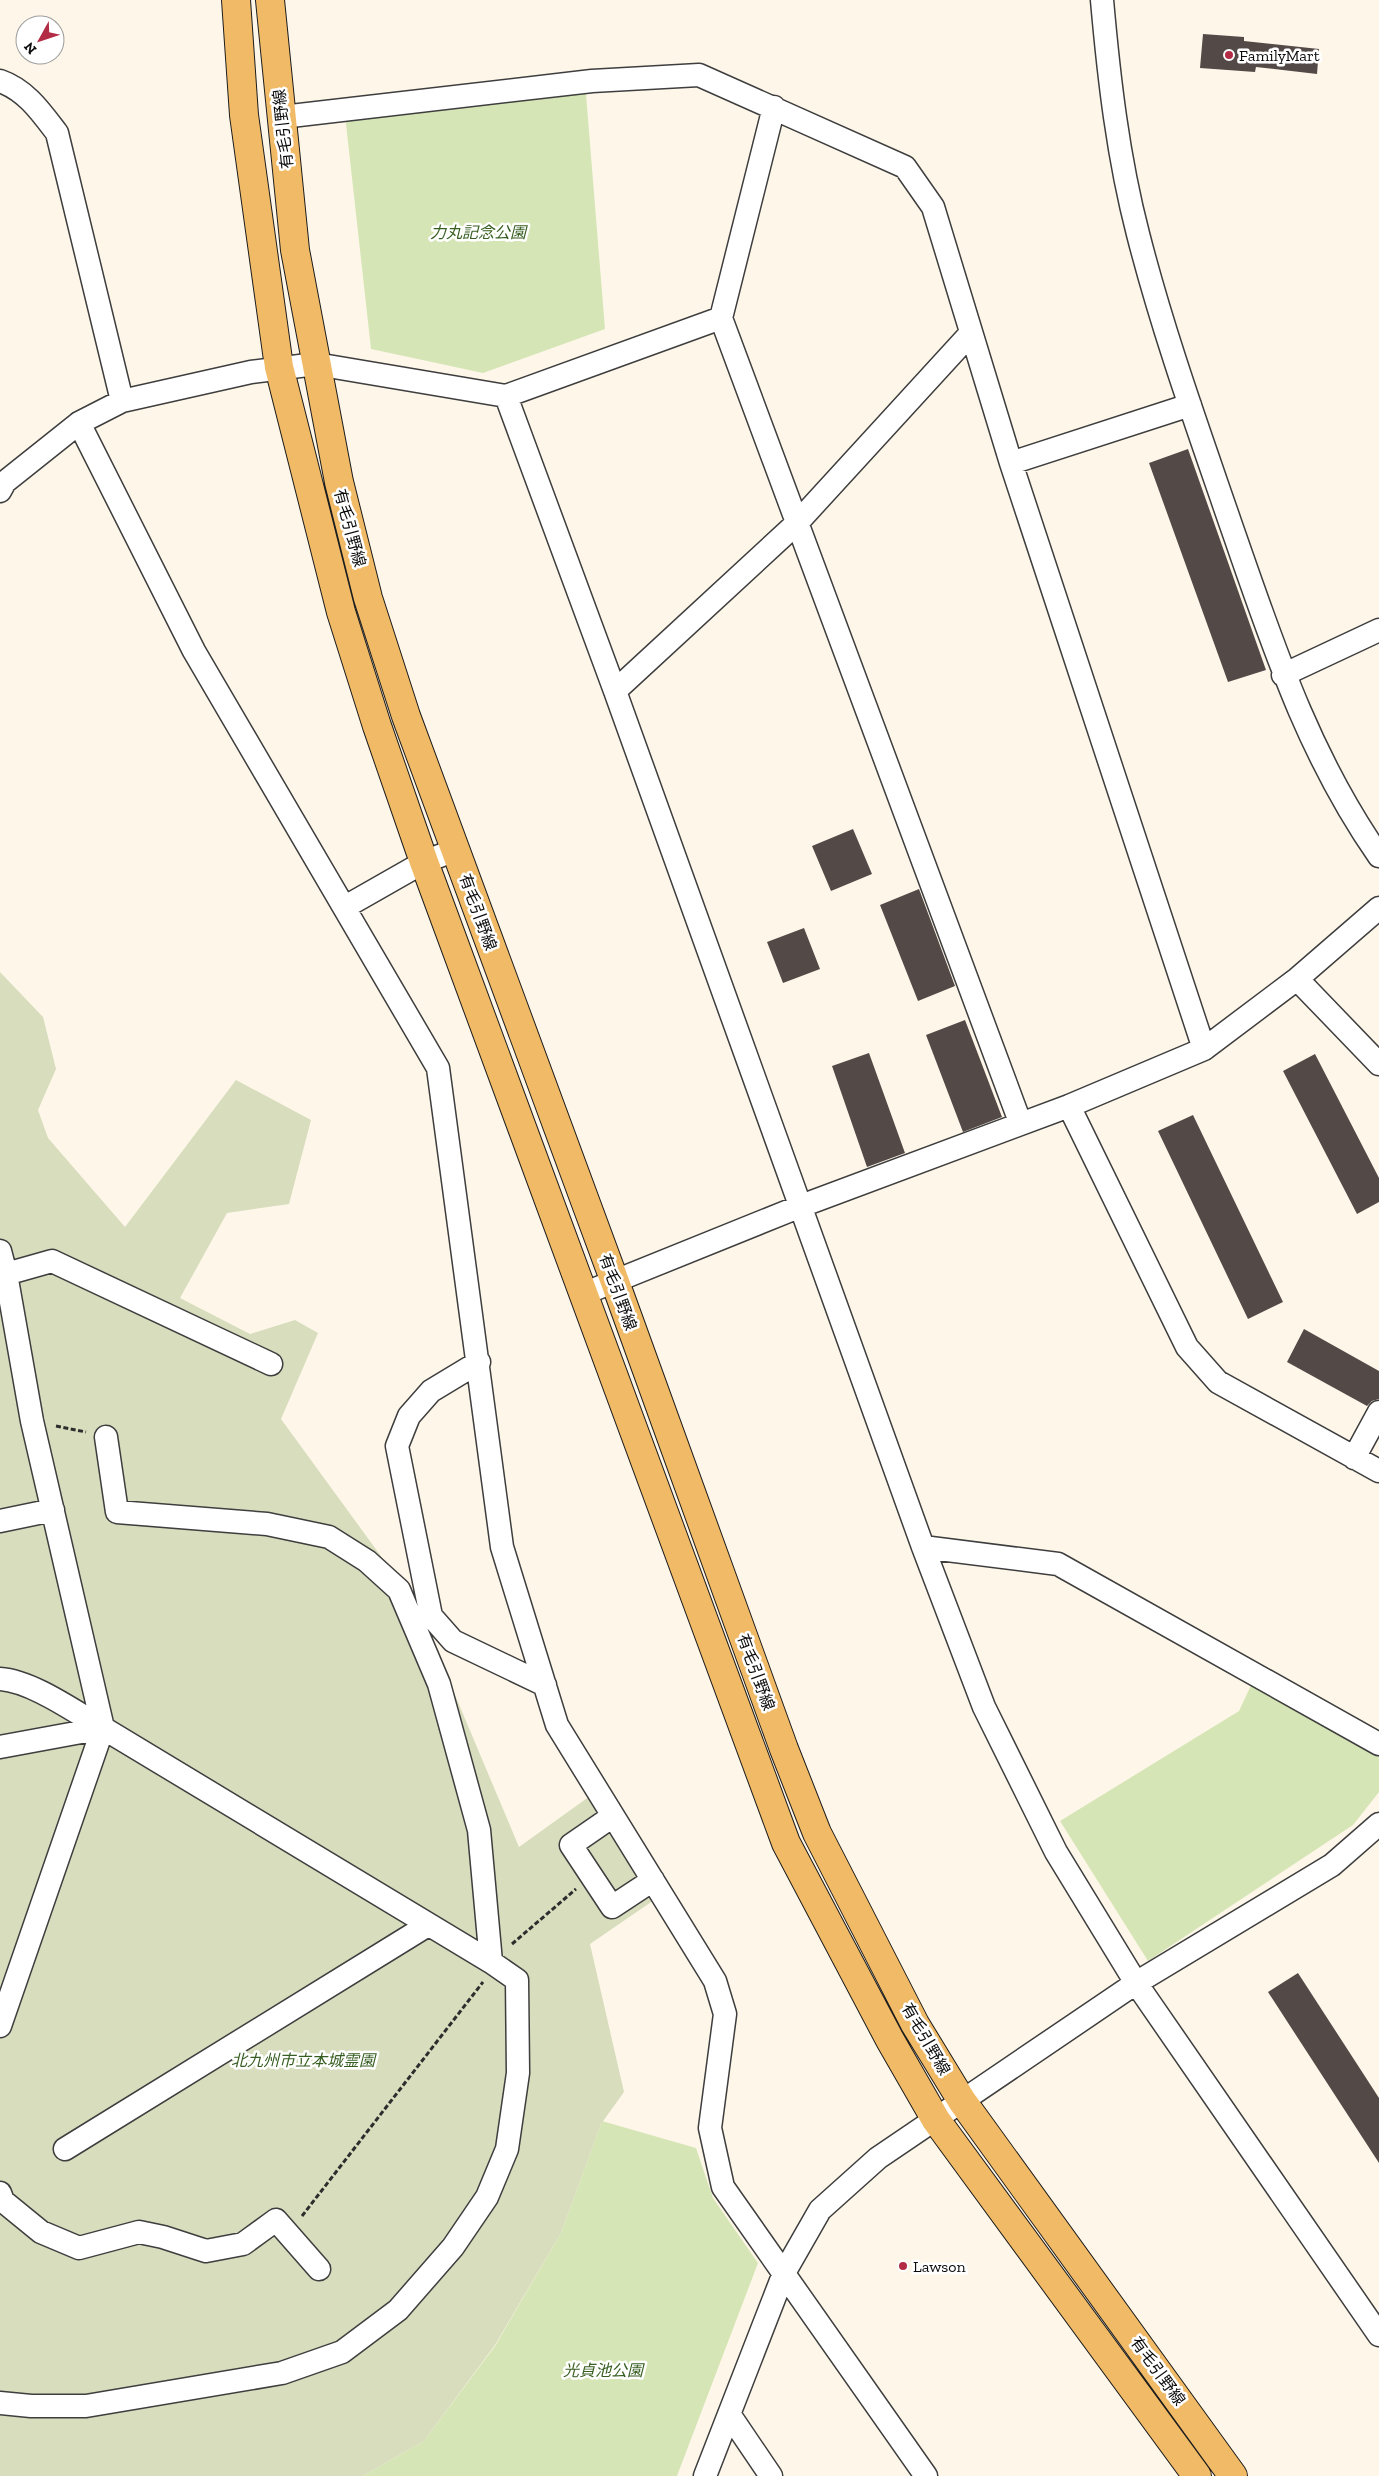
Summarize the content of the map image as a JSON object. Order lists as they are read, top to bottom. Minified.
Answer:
{"streets":{"main road":["有毛引野線"]},"parks":["力丸記念公園","北九州市立本城霊園","光貞池公園"],"places":["FamilyMart","Lawson"],"north":"bottom left"}
